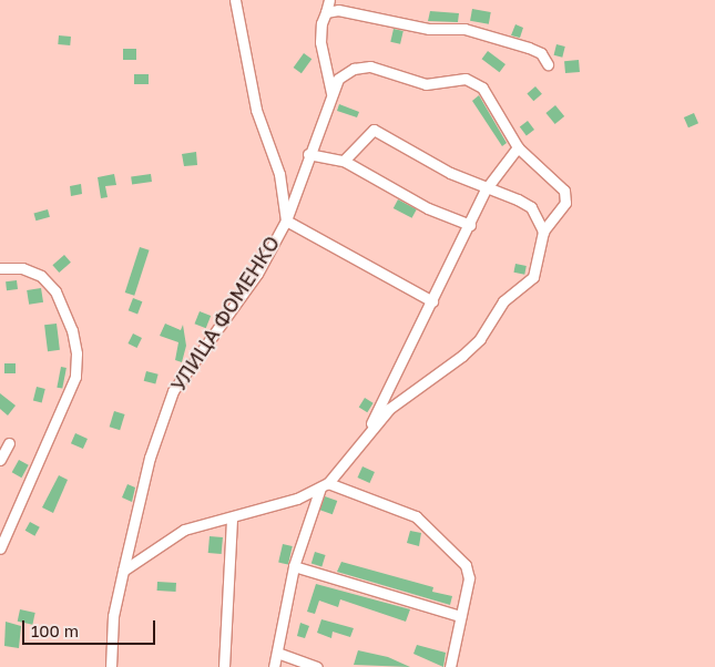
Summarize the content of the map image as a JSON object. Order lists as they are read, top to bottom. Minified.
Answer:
{"streets":{"street":["УЛИЦА ФОМЕНКО"]},"scale_bar":"100 m"}
